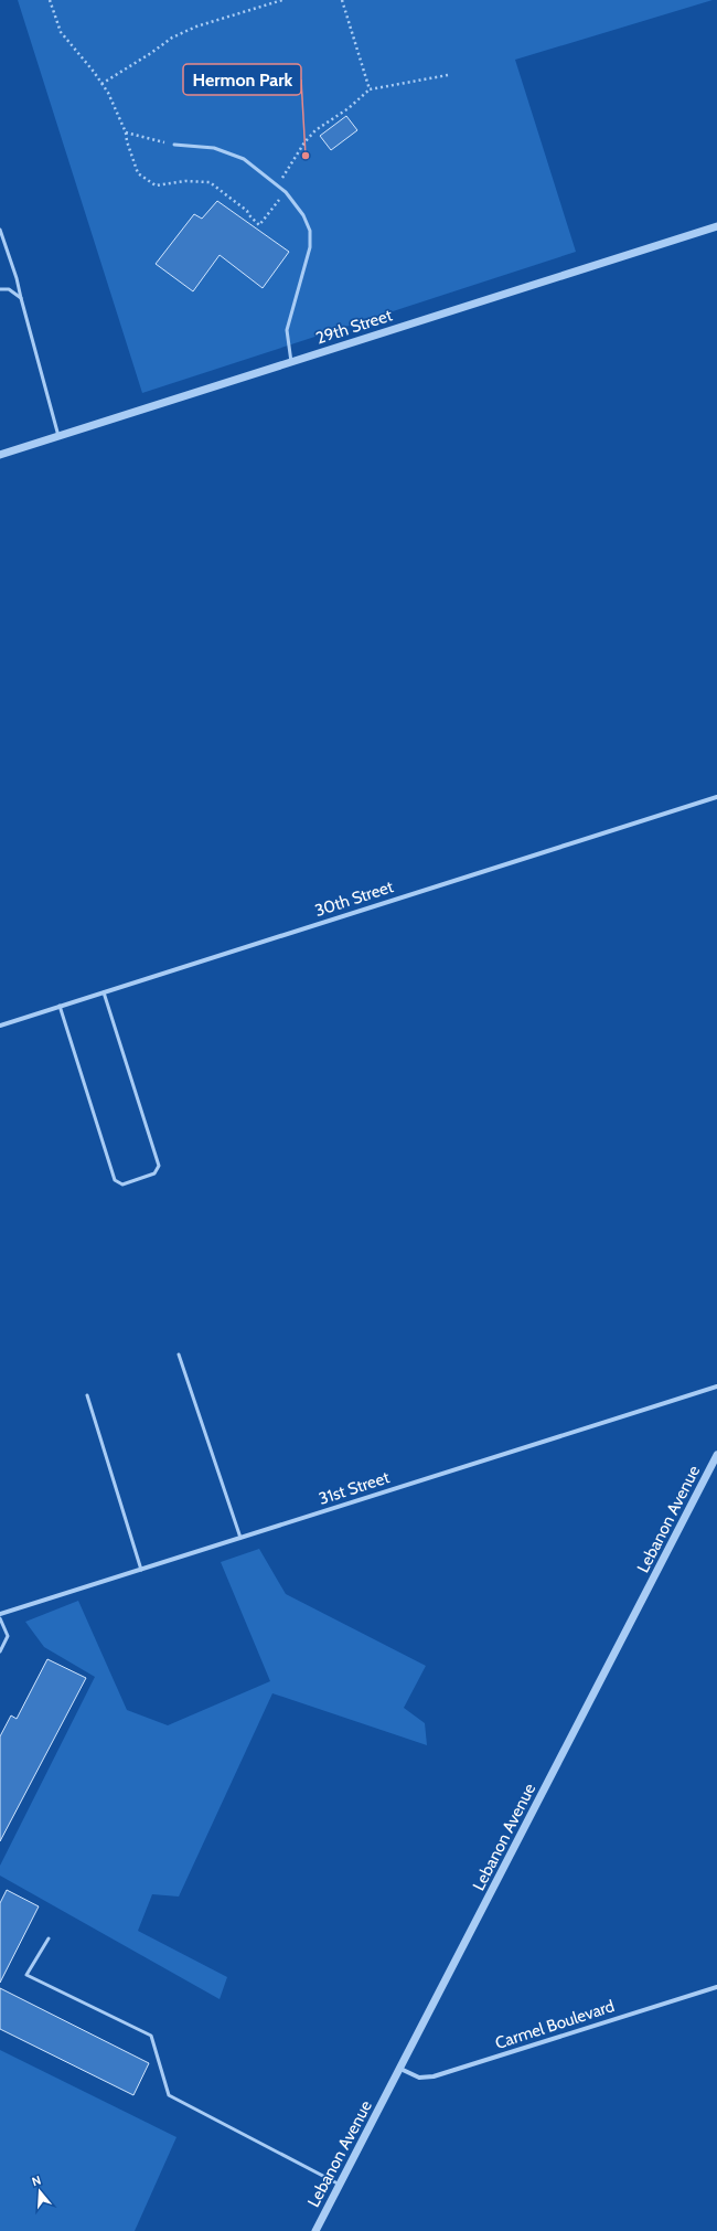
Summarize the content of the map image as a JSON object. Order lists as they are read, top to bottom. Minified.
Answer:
{"streets":{"street":["29th Street","30th Street","31st Street","Lebanon Avenue","Carmel Boulevard"]},"crossings":[["Lebanon Avenue","Carmel Boulevard"]],"places":["Hermon Park"],"north":"top"}
